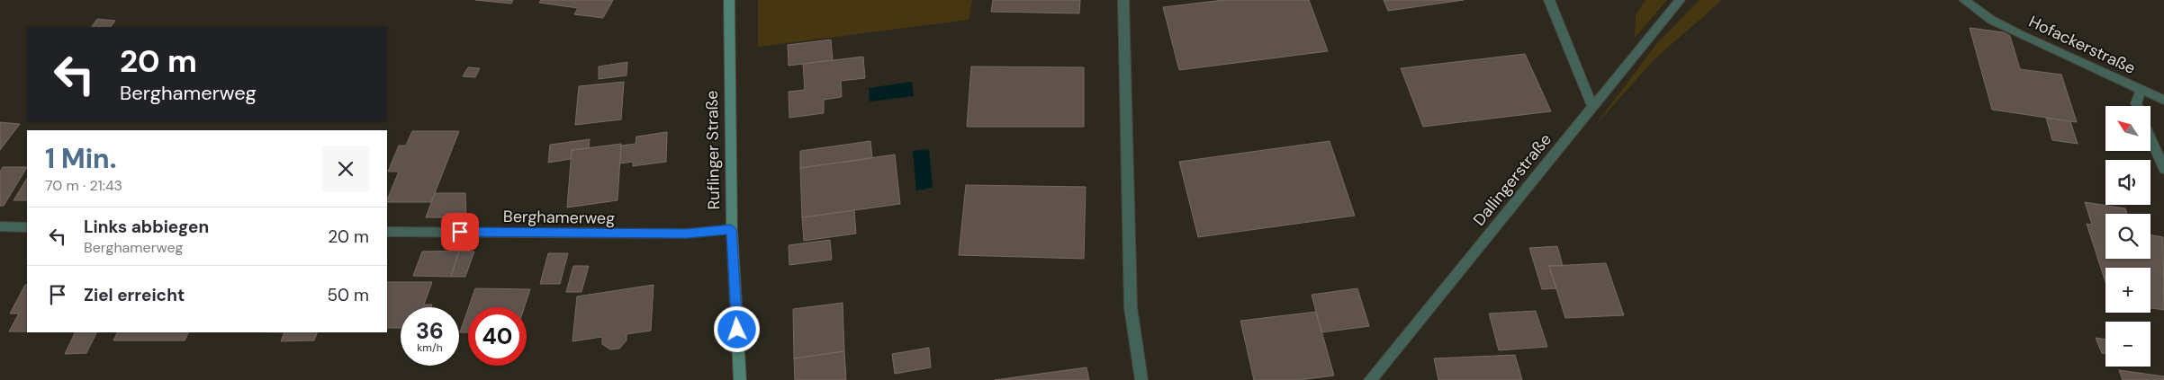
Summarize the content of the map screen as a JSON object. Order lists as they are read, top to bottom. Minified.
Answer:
{"streets":{"street":["Hofackerstraße","Ruflinger Straße","Dallingerstraße","Berghamerweg"]},"crossings":[["Ruflinger Straße","Berghamerweg"]],"north":"top left","page":{"turn":["20 m","Berghamerweg"],"map_buttons":["+","−"],"heading":["1 Min.","70 m · 21:43"],"list":[{"name":"Links abbiegen","note":"Berghamerweg","value":"20 m"},{"name":"Ziel erreicht","value":"50 m"}],"speed":"36 km/h","limit":"40"}}
